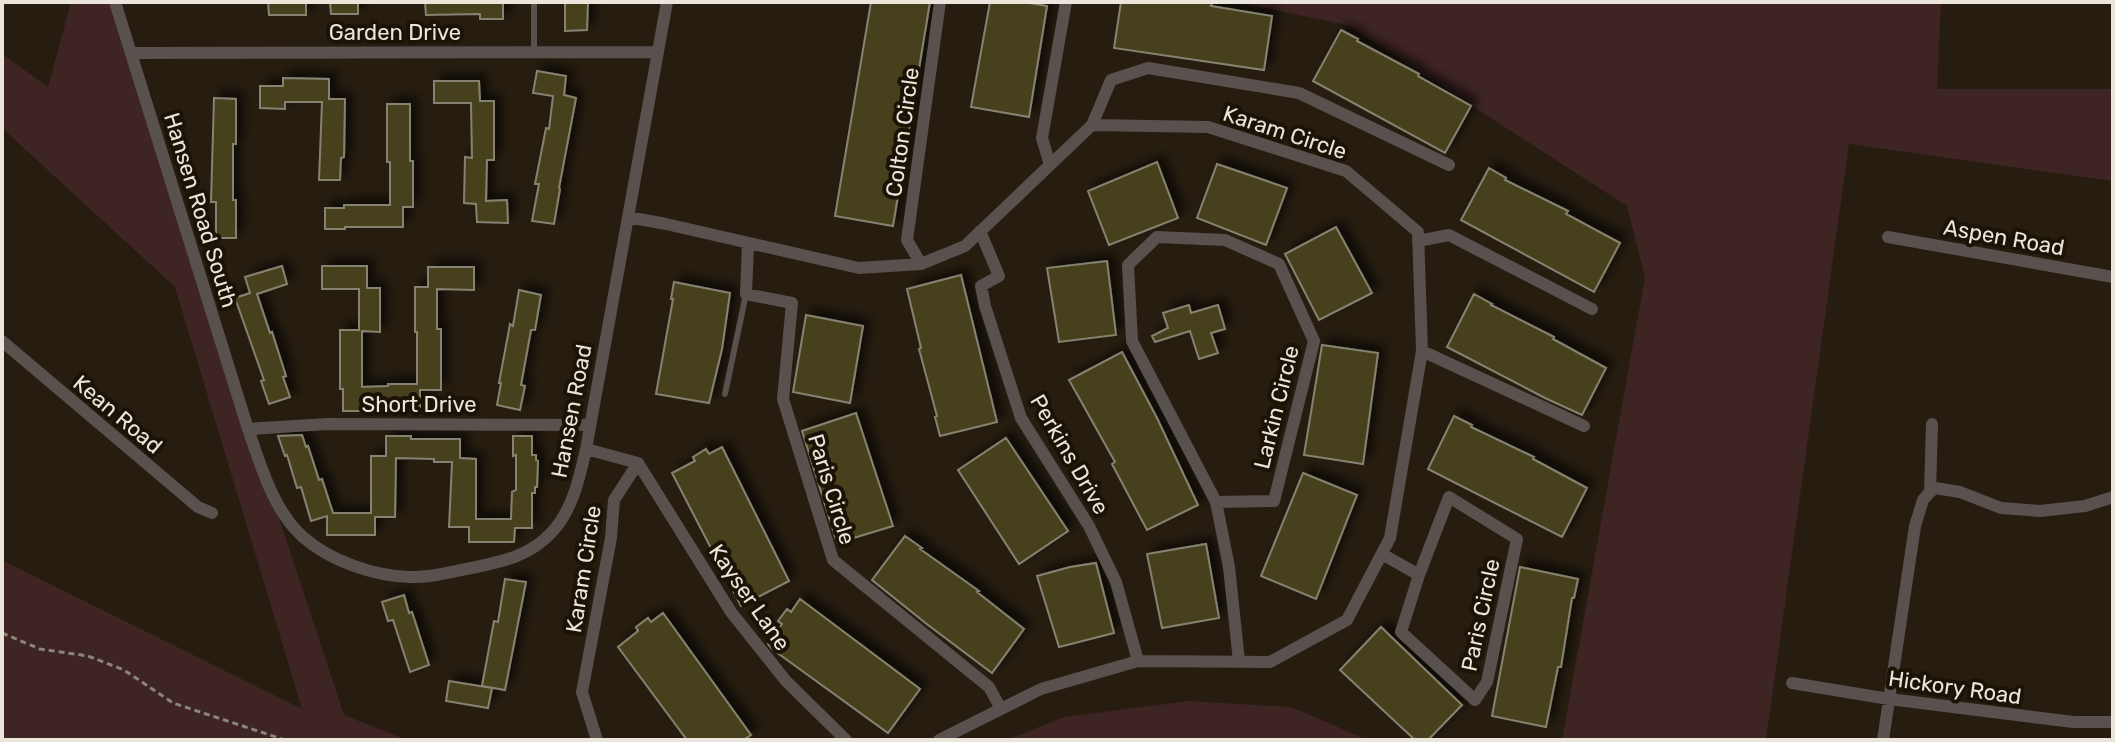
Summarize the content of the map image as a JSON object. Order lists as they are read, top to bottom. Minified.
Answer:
{"streets":{"street":["Garden Drive","Colton Circle","Karam Circle","Hansen Road South","Aspen Road","Short Drive","Larkin Circle","Hansen Road","Kean Road","Perkins Drive","Paris Circle","Kayser Lane","Hickory Road"]},"crossings":[["Garden Drive","Hansen Road South"],["Garden Drive","Hansen Road"],["Karam Circle","Kayser Lane"],["Hansen Road South","Short Drive"],["Hansen Road South","Hansen Road"],["Short Drive","Hansen Road"]]}
